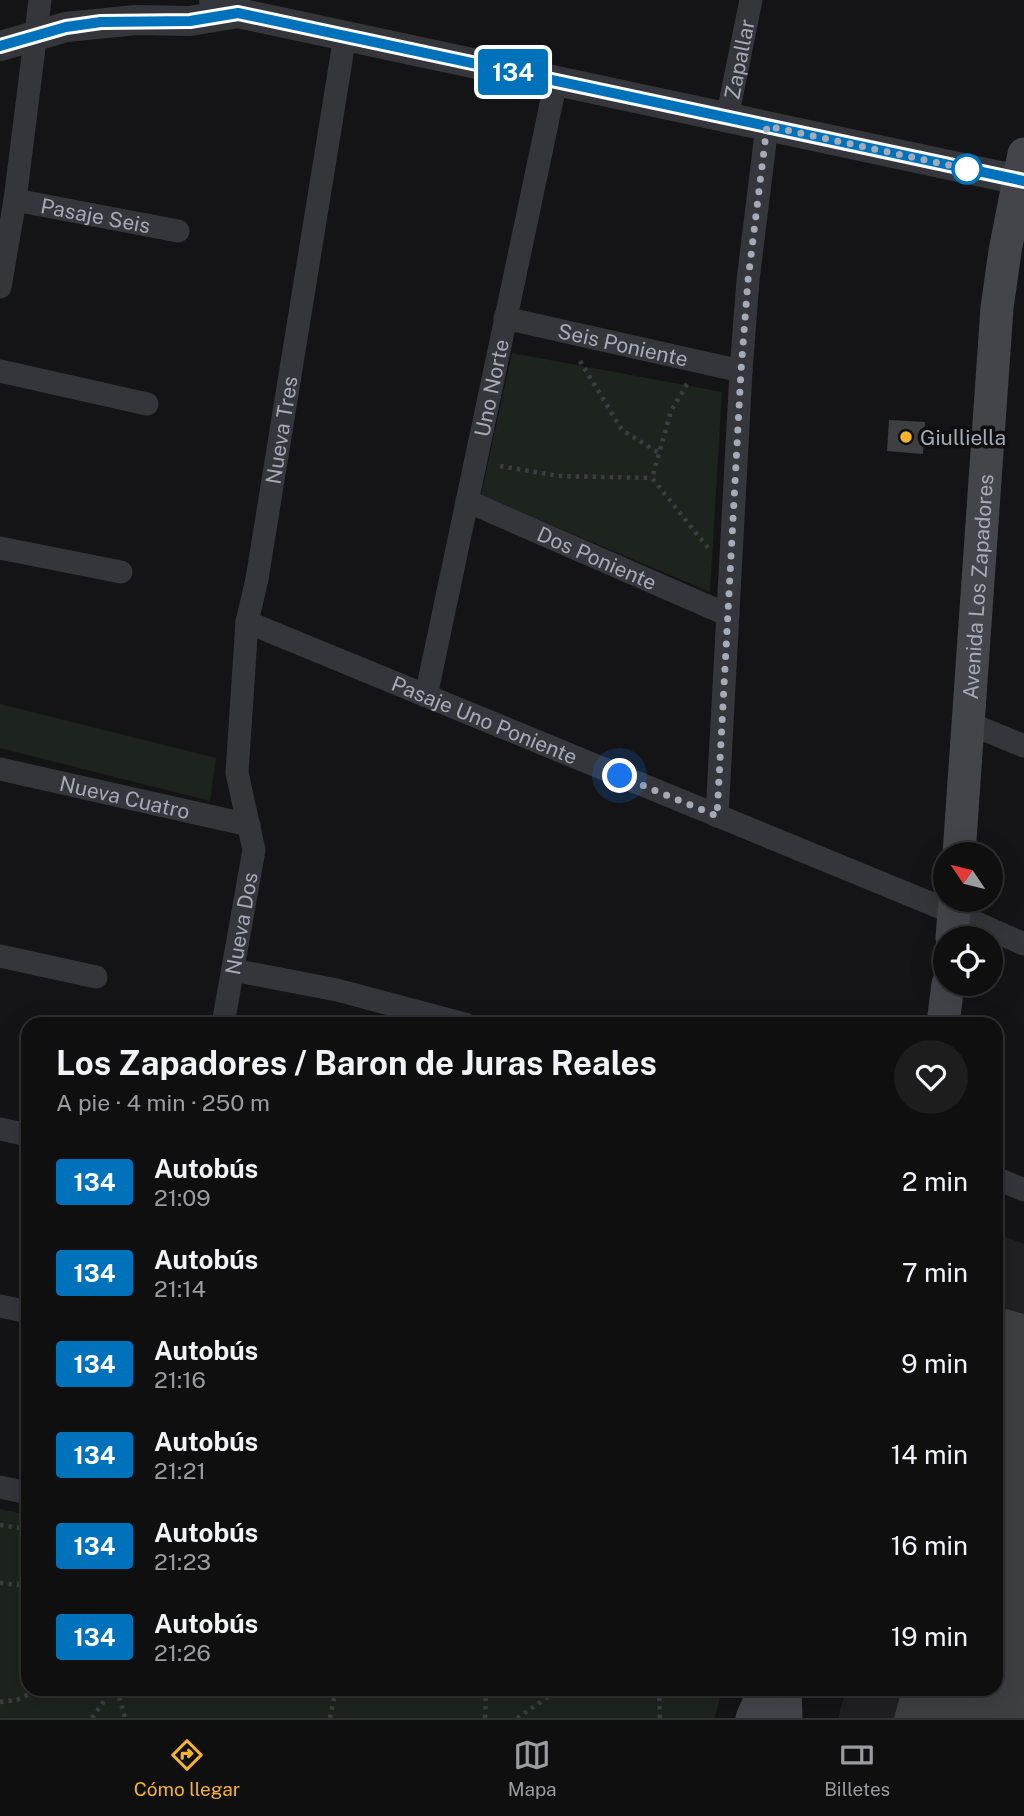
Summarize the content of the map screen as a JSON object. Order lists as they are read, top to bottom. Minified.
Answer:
{"streets":{"main road":["Avenida Los Zapadores"],"street":["Zapallar","Pasaje Seis","Seis Poniente","Uno Norte","Nueva Tres","Dos Poniente","Pasaje Uno Poniente","Nueva Cuatro","Nueva Dos"]},"crossings":[["Seis Poniente","Uno Norte"],["Uno Norte","Dos Poniente"],["Uno Norte","Pasaje Uno Poniente"],["Nueva Tres","Pasaje Uno Poniente"],["Nueva Tres","Nueva Cuatro"],["Nueva Tres","Nueva Dos"],["Nueva Cuatro","Nueva Dos"]],"places":["Giulliella"],"lines":["bus line 134"],"north":"top left","page":{"on_map":"134","heading":["Los Zapadores / Baron de Juras Reales","A pie · 4 min · 250 m"],"list":[{"mark":"134","name":"Autobús","note":"21:09","value":"2 min"},{"mark":"134","name":"Autobús","note":"21:14","value":"7 min"},{"mark":"134","name":"Autobús","note":"21:16","value":"9 min"},{"mark":"134","name":"Autobús","note":"21:21","value":"14 min"},{"mark":"134","name":"Autobús","note":"21:23","value":"16 min"},{"mark":"134","name":"Autobús","note":"21:26","value":"19 min"}],"tabs":["Cómo llegar","Mapa","Billetes"]}}
